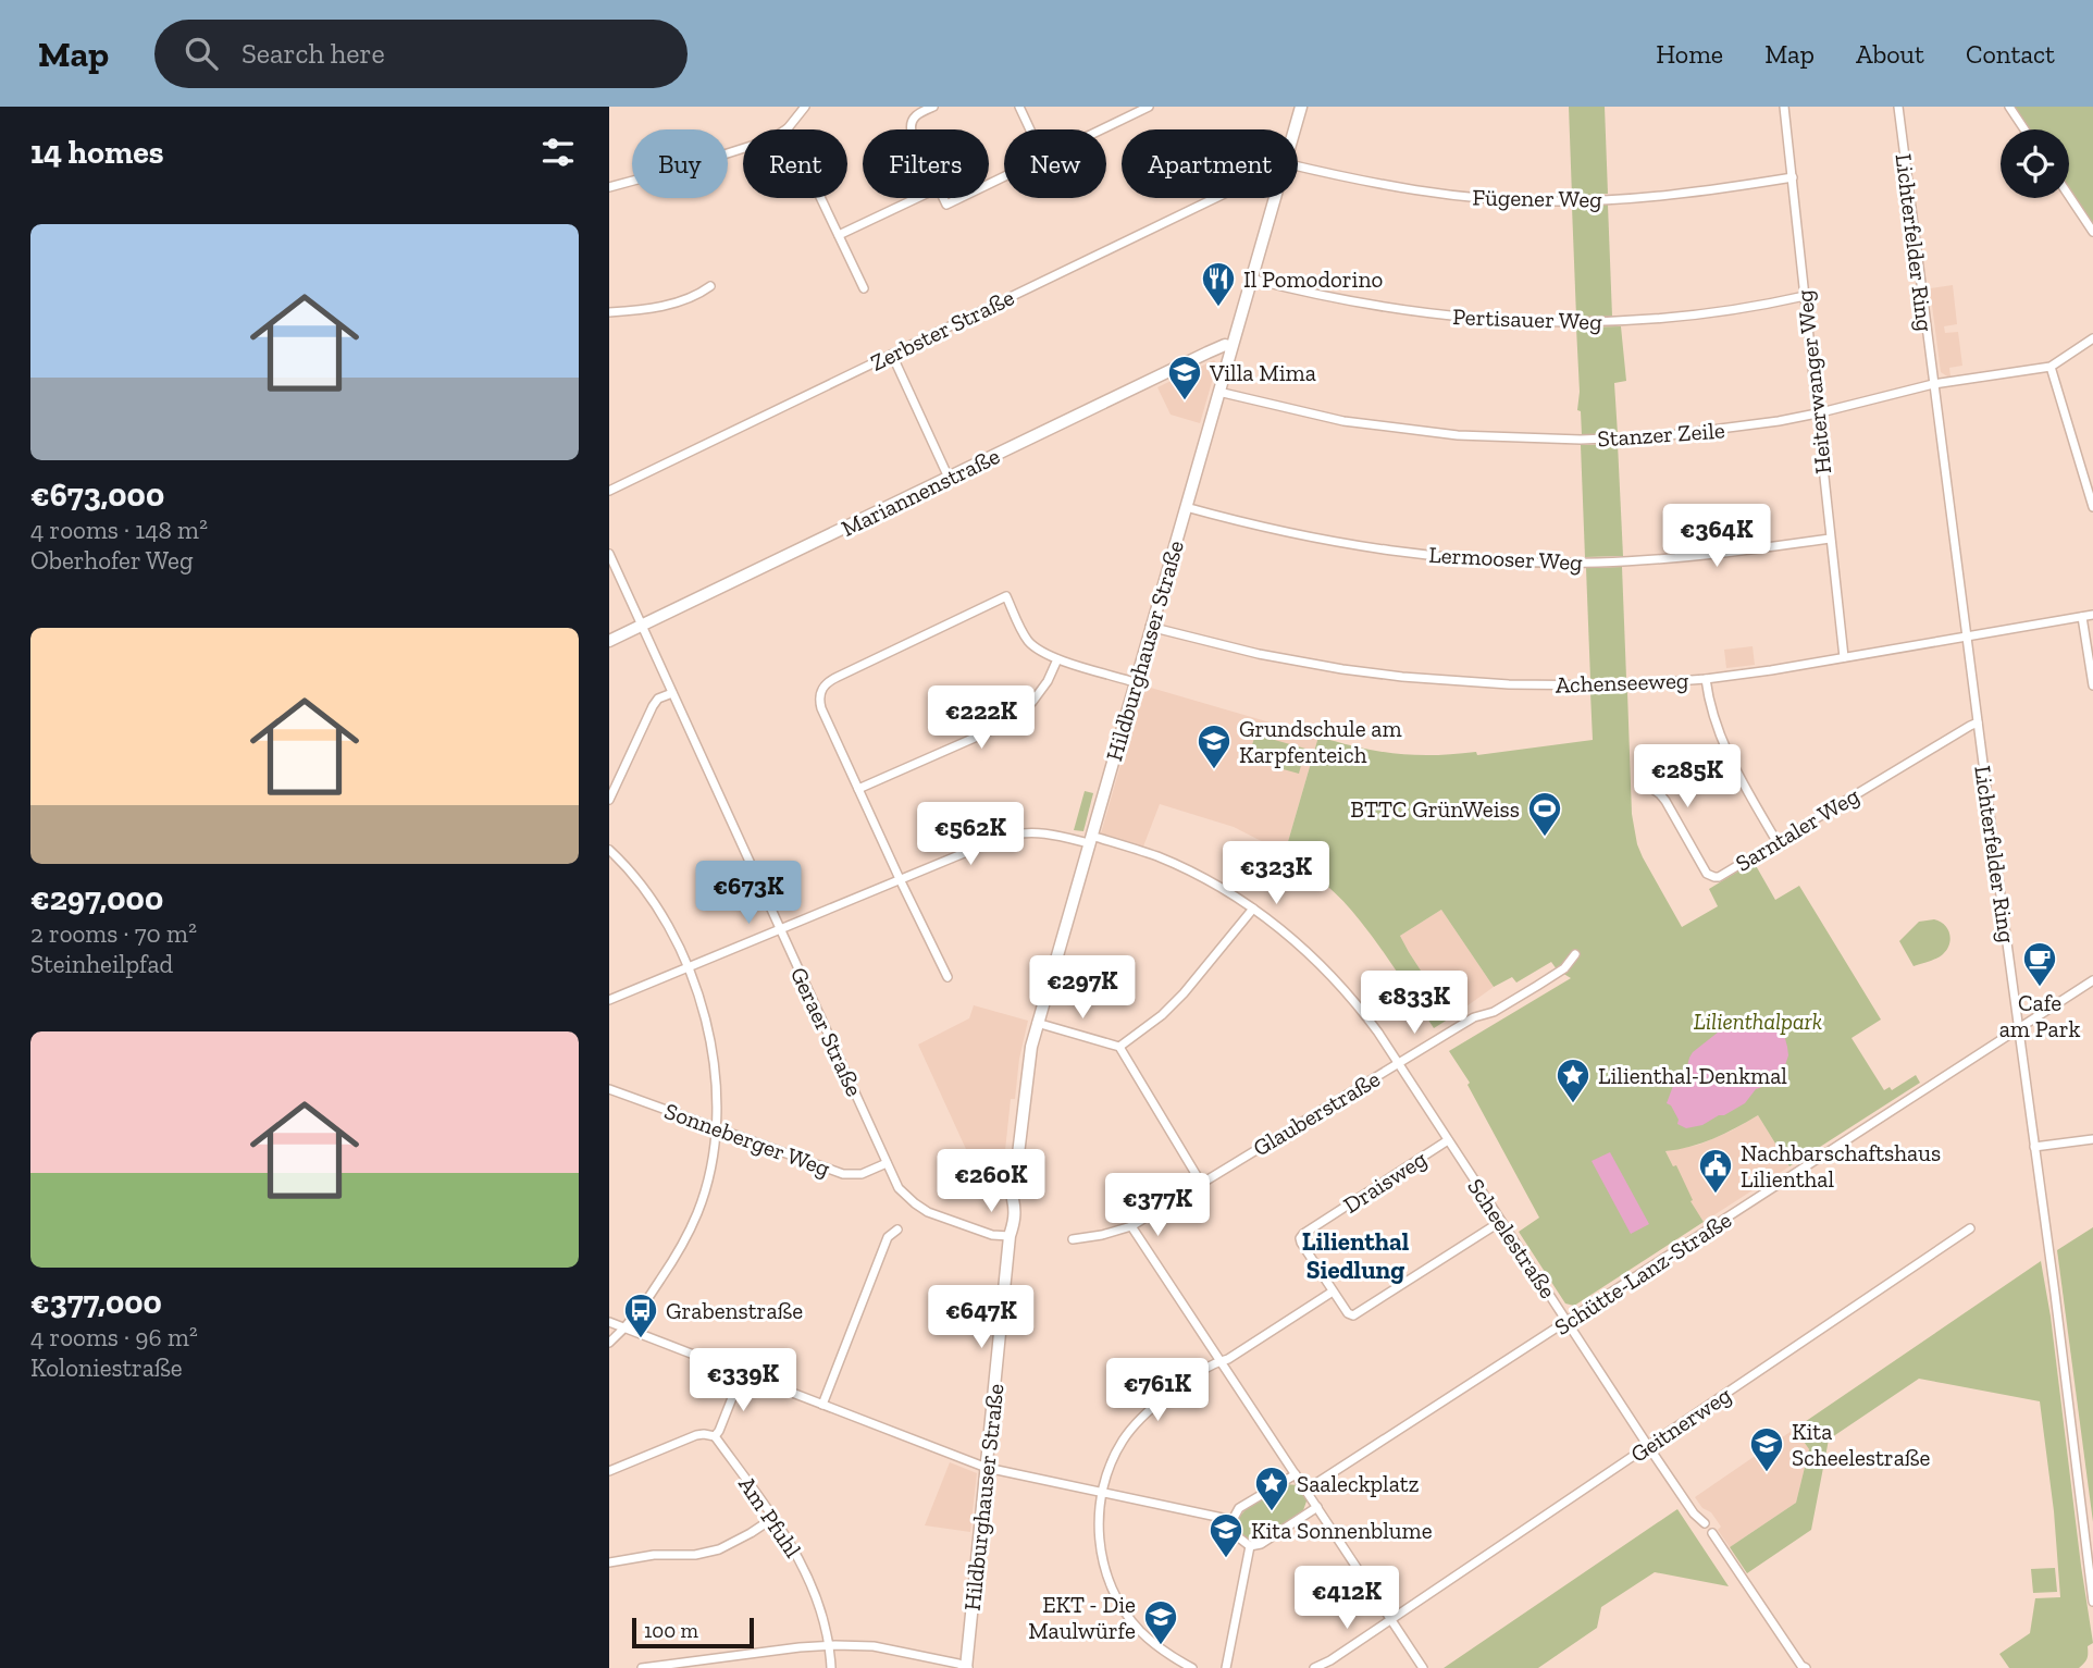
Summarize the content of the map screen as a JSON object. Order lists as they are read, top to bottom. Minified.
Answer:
{"streets":{"main road":["Mariannenstraße","Hildburghauser Straße"],"street":["Fügener Weg","Lichterfelder Ring","Pertisauer Weg","Zerbster Straße","Heiterwanger Weg","Stanzer Zeile","Lermooser Weg","Achenseeweg","Sarntaler Weg","Geraer Straße","Glauberstraße","Sonneberger Weg","Draisweg","Scheelestraße","Schütte-Lanz-Straße","Geitnerweg","Am Pfuhl"]},"crossings":[["Fügener Weg","Heiterwanger Weg"],["Lichterfelder Ring","Stanzer Zeile"],["Lichterfelder Ring","Achenseeweg"],["Lichterfelder Ring","Sarntaler Weg"],["Lichterfelder Ring","Schütte-Lanz-Straße"],["Pertisauer Weg","Heiterwanger Weg"],["Pertisauer Weg","Hildburghauser Straße"],["Heiterwanger Weg","Stanzer Zeile"],["Heiterwanger Weg","Lermooser Weg"],["Heiterwanger Weg","Achenseeweg"],["Stanzer Zeile","Hildburghauser Straße"],["Mariannenstraße","Hildburghauser Straße"],["Mariannenstraße","Geraer Straße"],["Lermooser Weg","Hildburghauser Straße"],["Hildburghauser Straße","Achenseeweg"],["Hildburghauser Straße","Geraer Straße"],["Hildburghauser Straße","Scheelestraße"],["Geraer Straße","Sonneberger Weg"],["Geraer Straße","Scheelestraße"],["Glauberstraße","Scheelestraße"],["Draisweg","Scheelestraße"],["Scheelestraße","Schütte-Lanz-Straße"],["Scheelestraße","Geitnerweg"]],"districts":["Lilienthal Siedlung"],"parks":["Lilienthalpark"],"places":{"restaurant":["Il Pomodorino"],"school or university":["Villa Mima","Grundschule am Karpfenteich","Kita Scheelestraße","Kita Sonnenblume","EKT - Die Maulwürfe"],"sports":["BTTC GrünWeiss"],"cafe":["Cafe am Park"],"place":["Lilienthal-Denkmal","Saaleckplatz"],"public building":["Nachbarschaftshaus Lilienthal"],"bus stop":["Grabenstraße"]},"scale_bar":"100 m","page":{"header":"Map","search":"Search here","nav":["Home","Map","About","Contact"],"heading":"14 homes","chip":["Buy","Rent","Filters","New","Apartment"],"list":[{"name":"€673,000","note":"4 rooms · 148 m² · Oberhofer Weg"},{"name":"€297,000","note":"2 rooms · 70 m² · Steinheilpfad"},{"name":"€377,000","note":"4 rooms · 96 m² · Koloniestraße"}],"price":["€364K","€222K","€285K","€562K","€323K","€673K","€297K","€833K","€260K","€377K","€647K","€339K","€761K","€412K"],"scale":"100 m"}}
